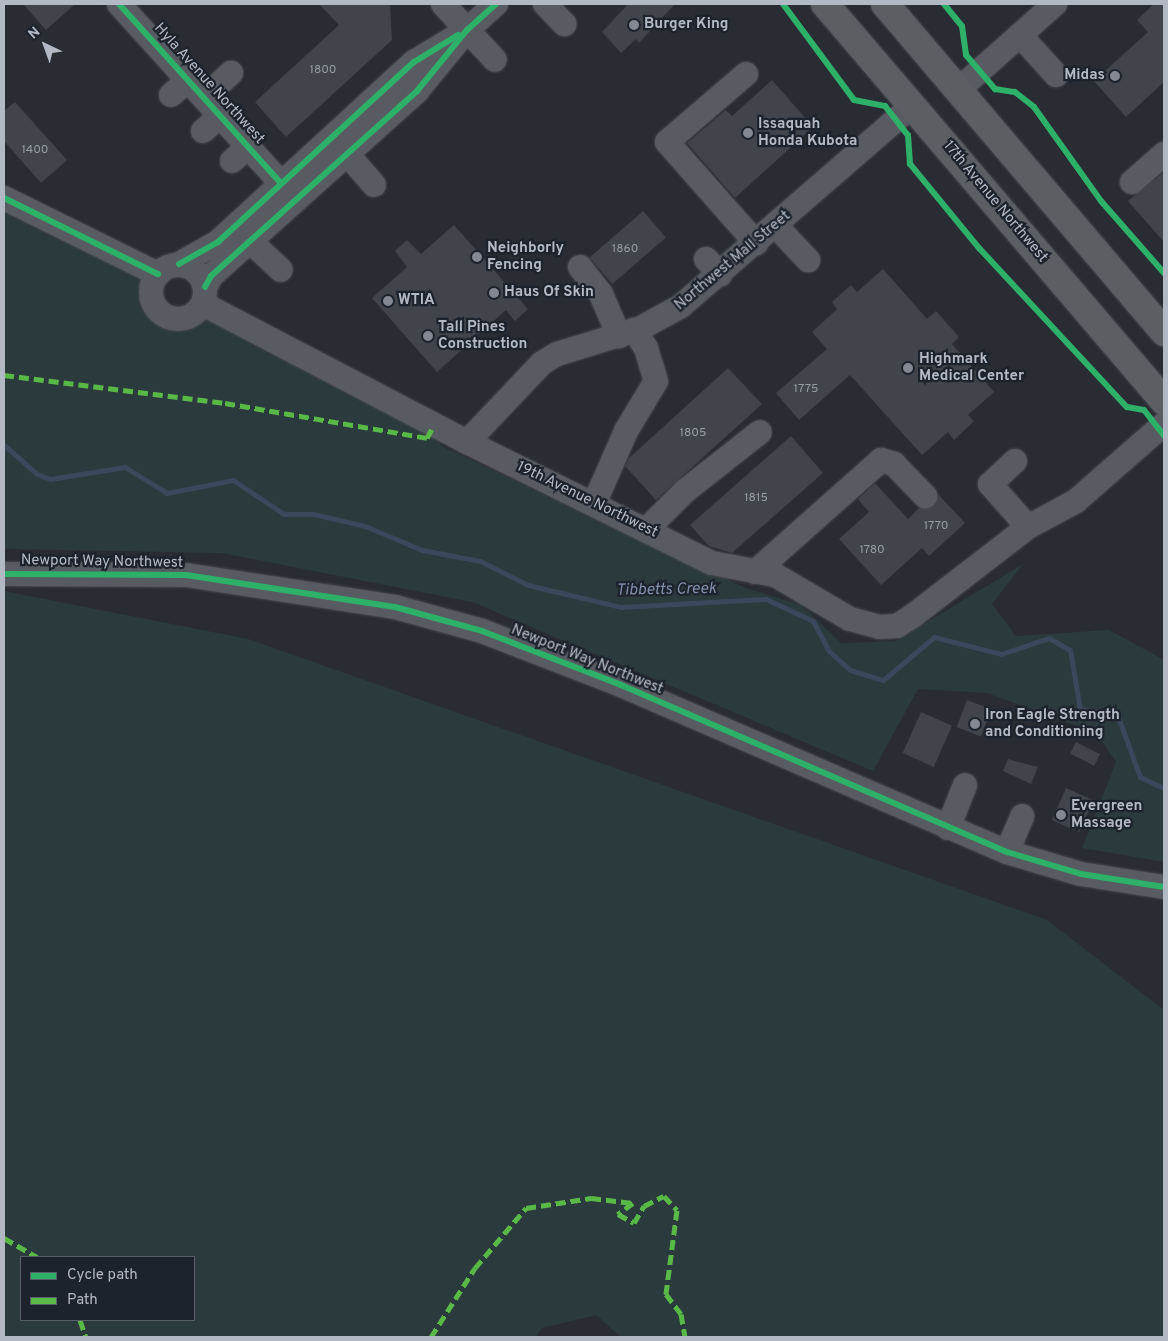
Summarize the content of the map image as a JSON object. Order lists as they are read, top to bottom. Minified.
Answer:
{"streets":{"main road":["17th Avenue Northwest"],"street":["Hyla Avenue Northwest","Northwest Mall Street","19th Avenue Northwest","Newport Way Northwest"]},"crossings":[["17th Avenue Northwest","Northwest Mall Street"],["Northwest Mall Street","19th Avenue Northwest"]],"water":["Tibbetts Creek"],"places":["Burger King","Midas","Issaquah Honda Kubota","Neighborly Fencing","Haus Of Skin","WTIA","Tall Pines Construction","Highmark Medical Center","Iron Eagle Strength and Conditioning","Evergreen Massage"],"house_numbers":["1800","1400","1860","1775","1805","1815","1770","1780"],"legend":["Cycle path","Path"],"north":"top left"}
